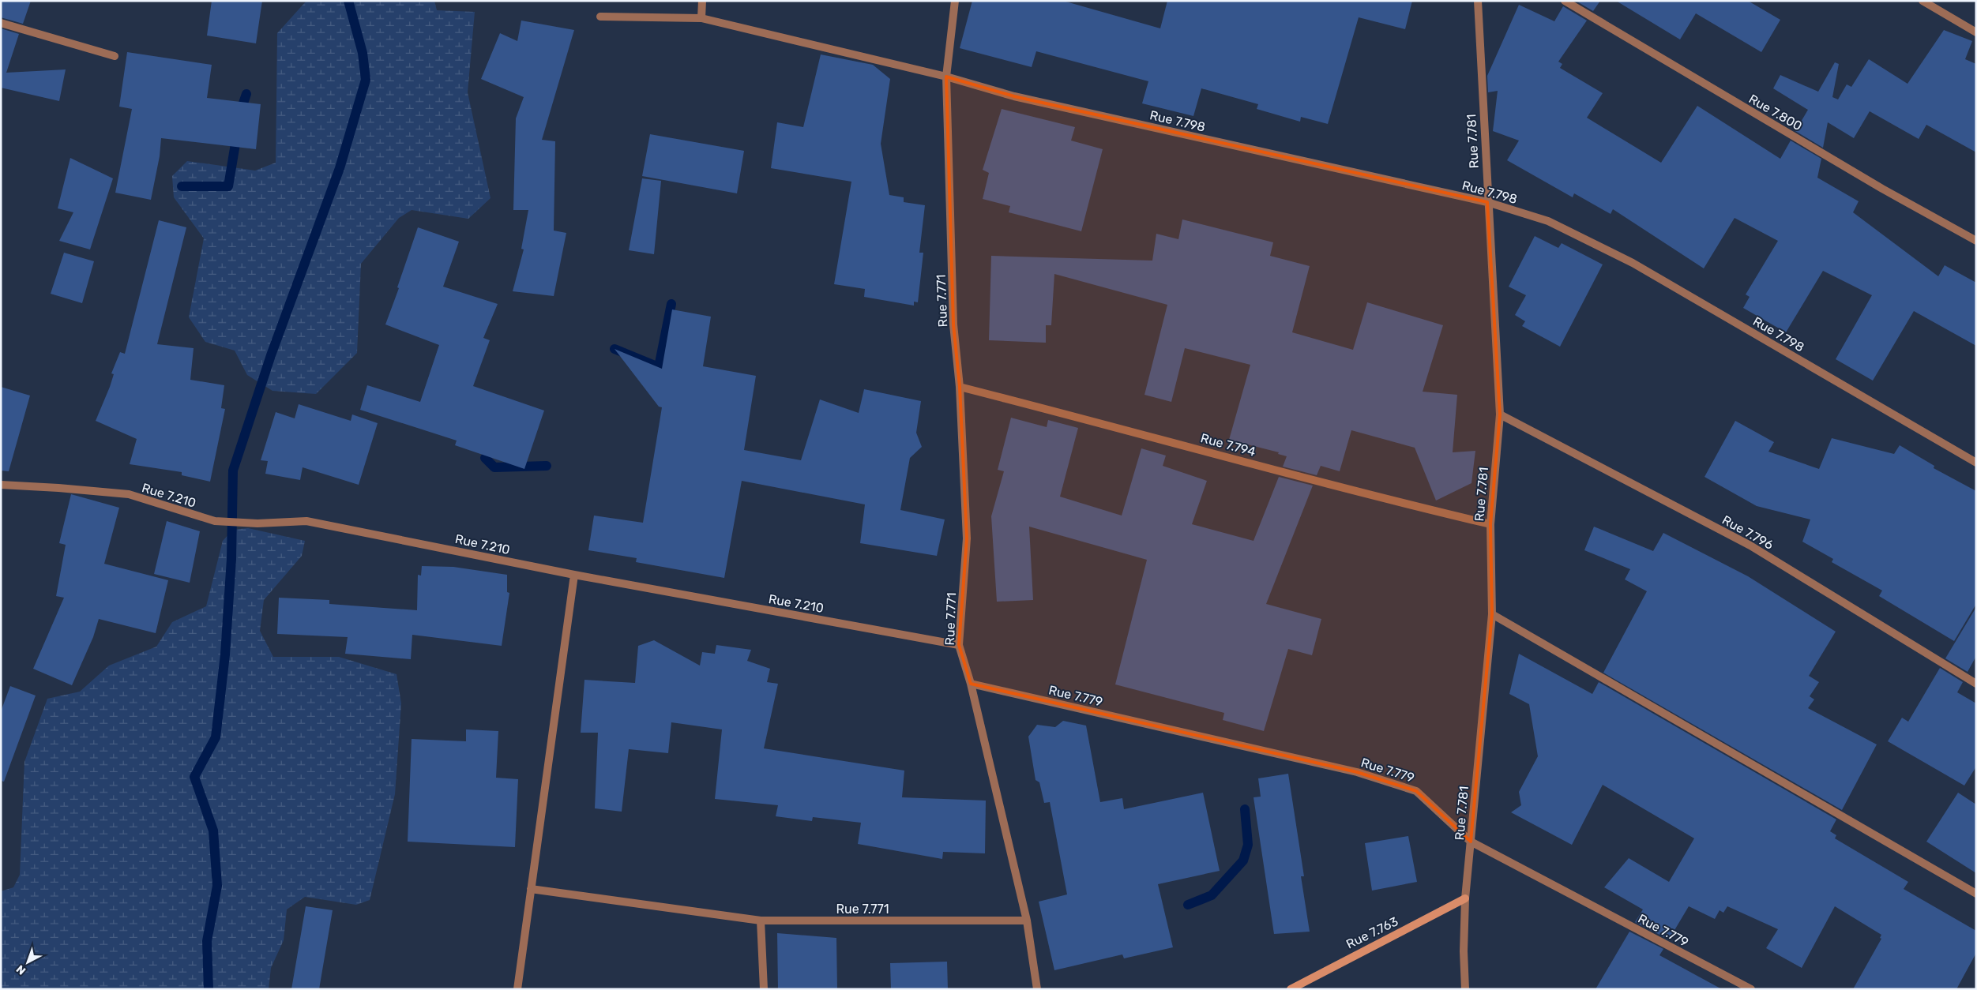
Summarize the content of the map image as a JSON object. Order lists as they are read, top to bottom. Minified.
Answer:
{"streets":{"street":["Rue 7.800","Rue 7.798","Rue 7.781","Rue 7.771","Rue 7.794","Rue 7.210","Rue 7.796","Rue 7.779","Rue 7.763"]},"crossings":[["Rue 7.798","Rue 7.781"],["Rue 7.798","Rue 7.771"],["Rue 7.781","Rue 7.794"],["Rue 7.781","Rue 7.796"],["Rue 7.781","Rue 7.779"],["Rue 7.781","Rue 7.763"],["Rue 7.771","Rue 7.794"],["Rue 7.771","Rue 7.210"],["Rue 7.771","Rue 7.779"]],"north":"bottom left"}
